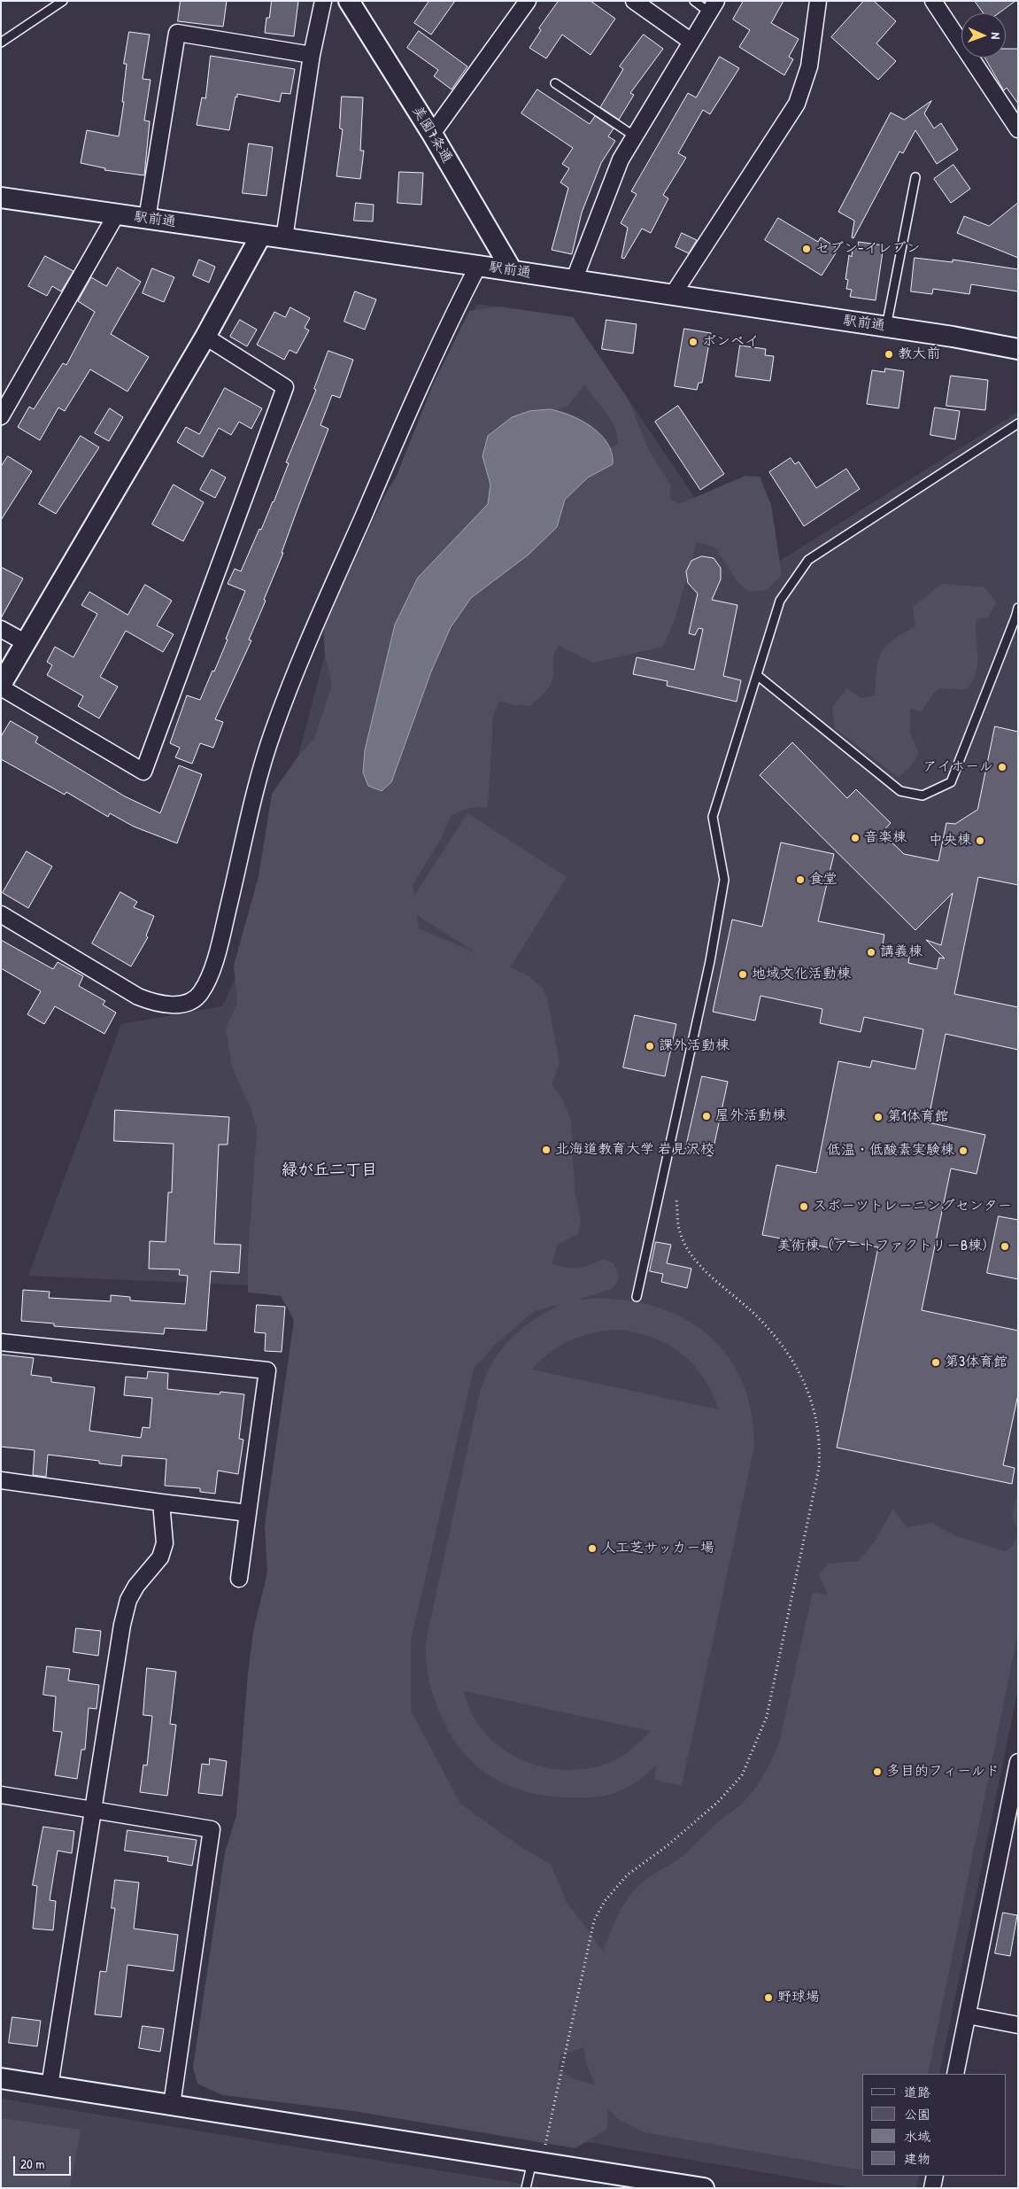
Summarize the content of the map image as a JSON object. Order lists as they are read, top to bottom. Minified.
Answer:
{"streets":{"street":["美園7条通","駅前通"]},"crossings":[["美園7条通","駅前通"]],"districts":["緑が丘二丁目"],"places":["セブン-イレブン","ボンベイ","教大前","アイホール","音楽棟","中央棟","食堂","講義棟","地域文化活動棟","課外活動棟","屋外活動棟","第1体育館","北海道教育大学 岩見沢校","低温・低酸素実験棟","スポーツトレーニングセンター","美術棟（アートファクトリーB棟）","第3体育館","人工芝サッカー場","多目的フィールド","野球場"],"legend":["道路","公園","水域","建物"],"scale_bar":"20 m","north":"right"}
